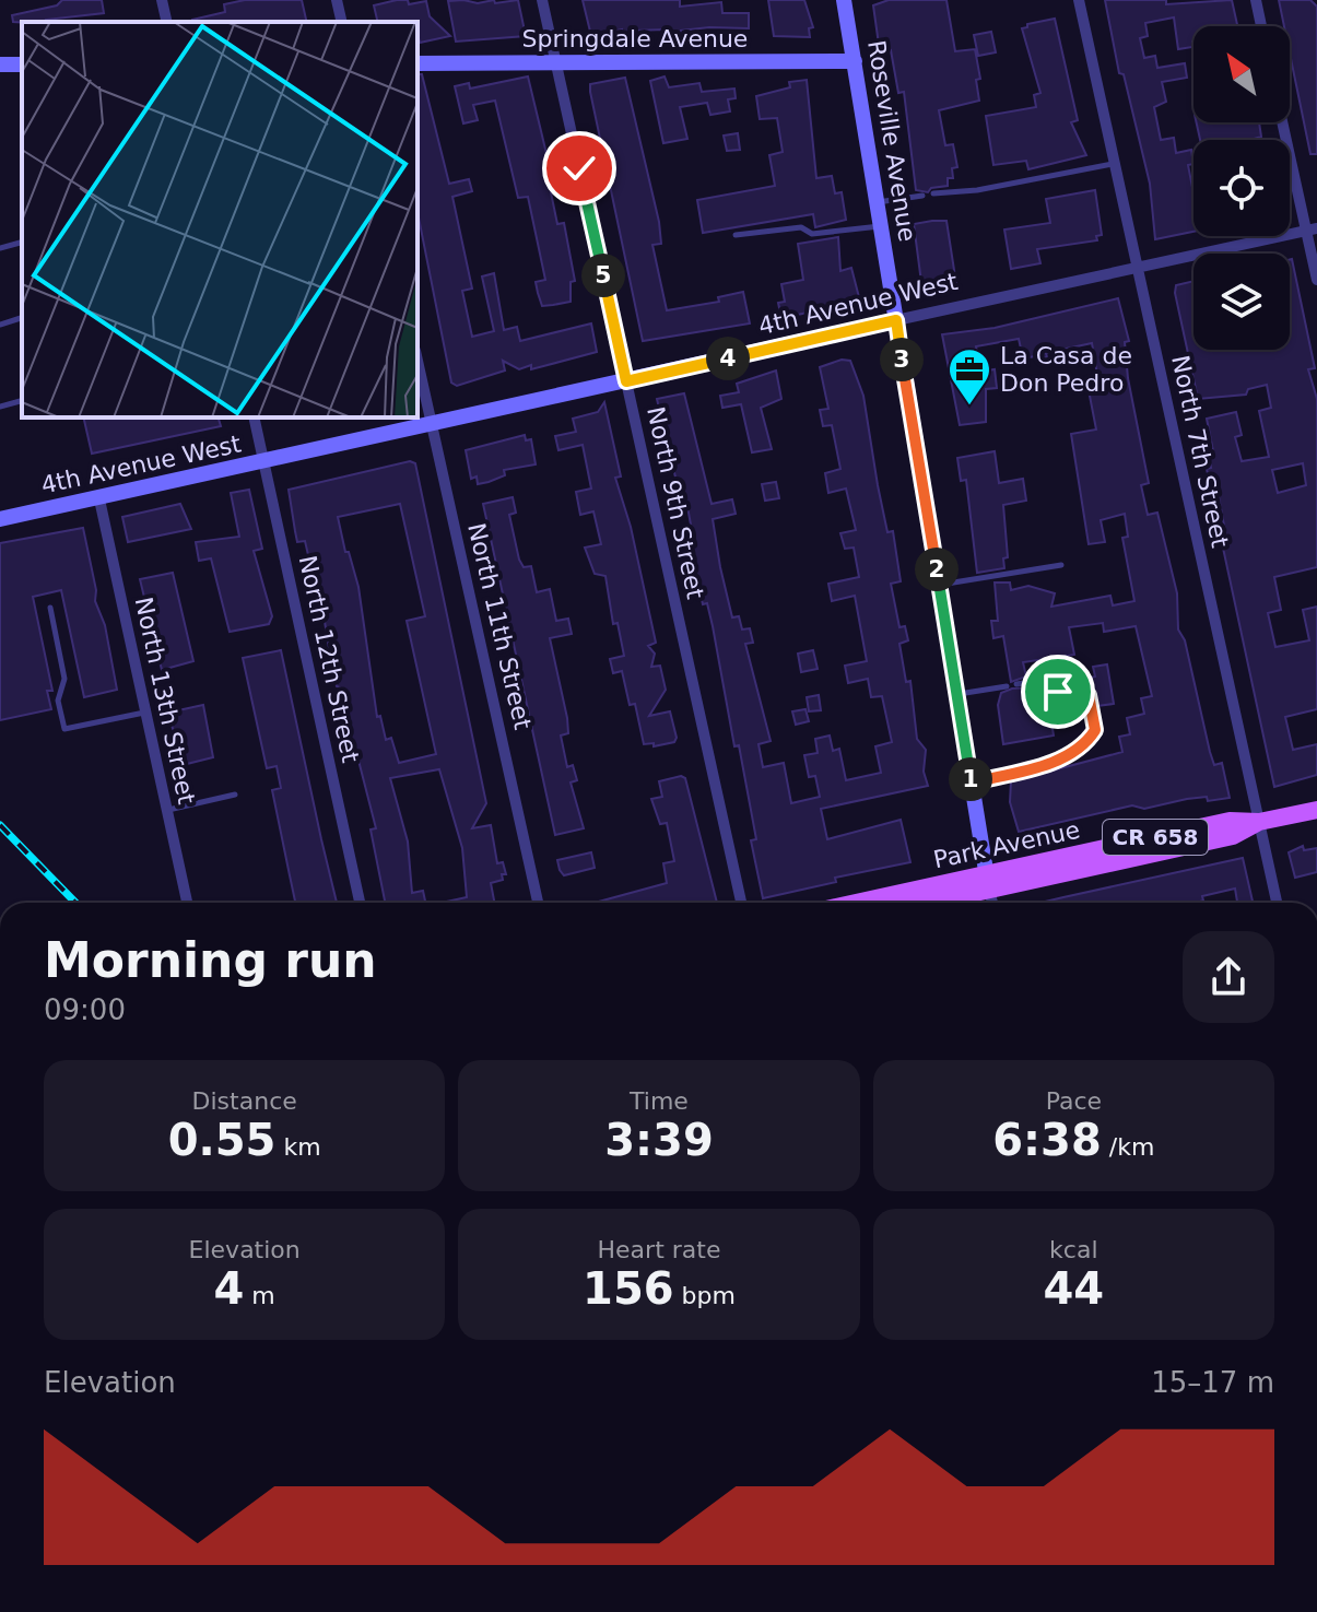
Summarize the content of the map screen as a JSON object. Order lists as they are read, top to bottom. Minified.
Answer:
{"streets":{"main road":["CR 658","Park Avenue"],"street":["Springdale Avenue","Roseville Avenue","4th Avenue West","North 7th Street","North 9th Street","North 11th Street","North 12th Street","North 13th Street"]},"crossings":[["Springdale Avenue","Roseville Avenue"],["Springdale Avenue","North 9th Street"],["Roseville Avenue","4th Avenue West"],["Roseville Avenue","Park Avenue"],["4th Avenue West","North 7th Street"],["4th Avenue West","North 9th Street"],["4th Avenue West","North 11th Street"],["4th Avenue West","North 12th Street"],["4th Avenue West","North 13th Street"],["North 7th Street","Park Avenue"]],"places":{"office":["La Casa de Don Pedro"]},"north":"top left","page":{"pins":["5","4","3","2","1"],"heading":["Morning run","09:00"],"stats":[["Distance","0.55 km"],["Time","3:39"],["Pace","6:38 /km"],["Elevation","4 m"],["Heart rate","156 bpm"],["kcal","44"]],"chart":["Elevation","15–17 m"]}}
